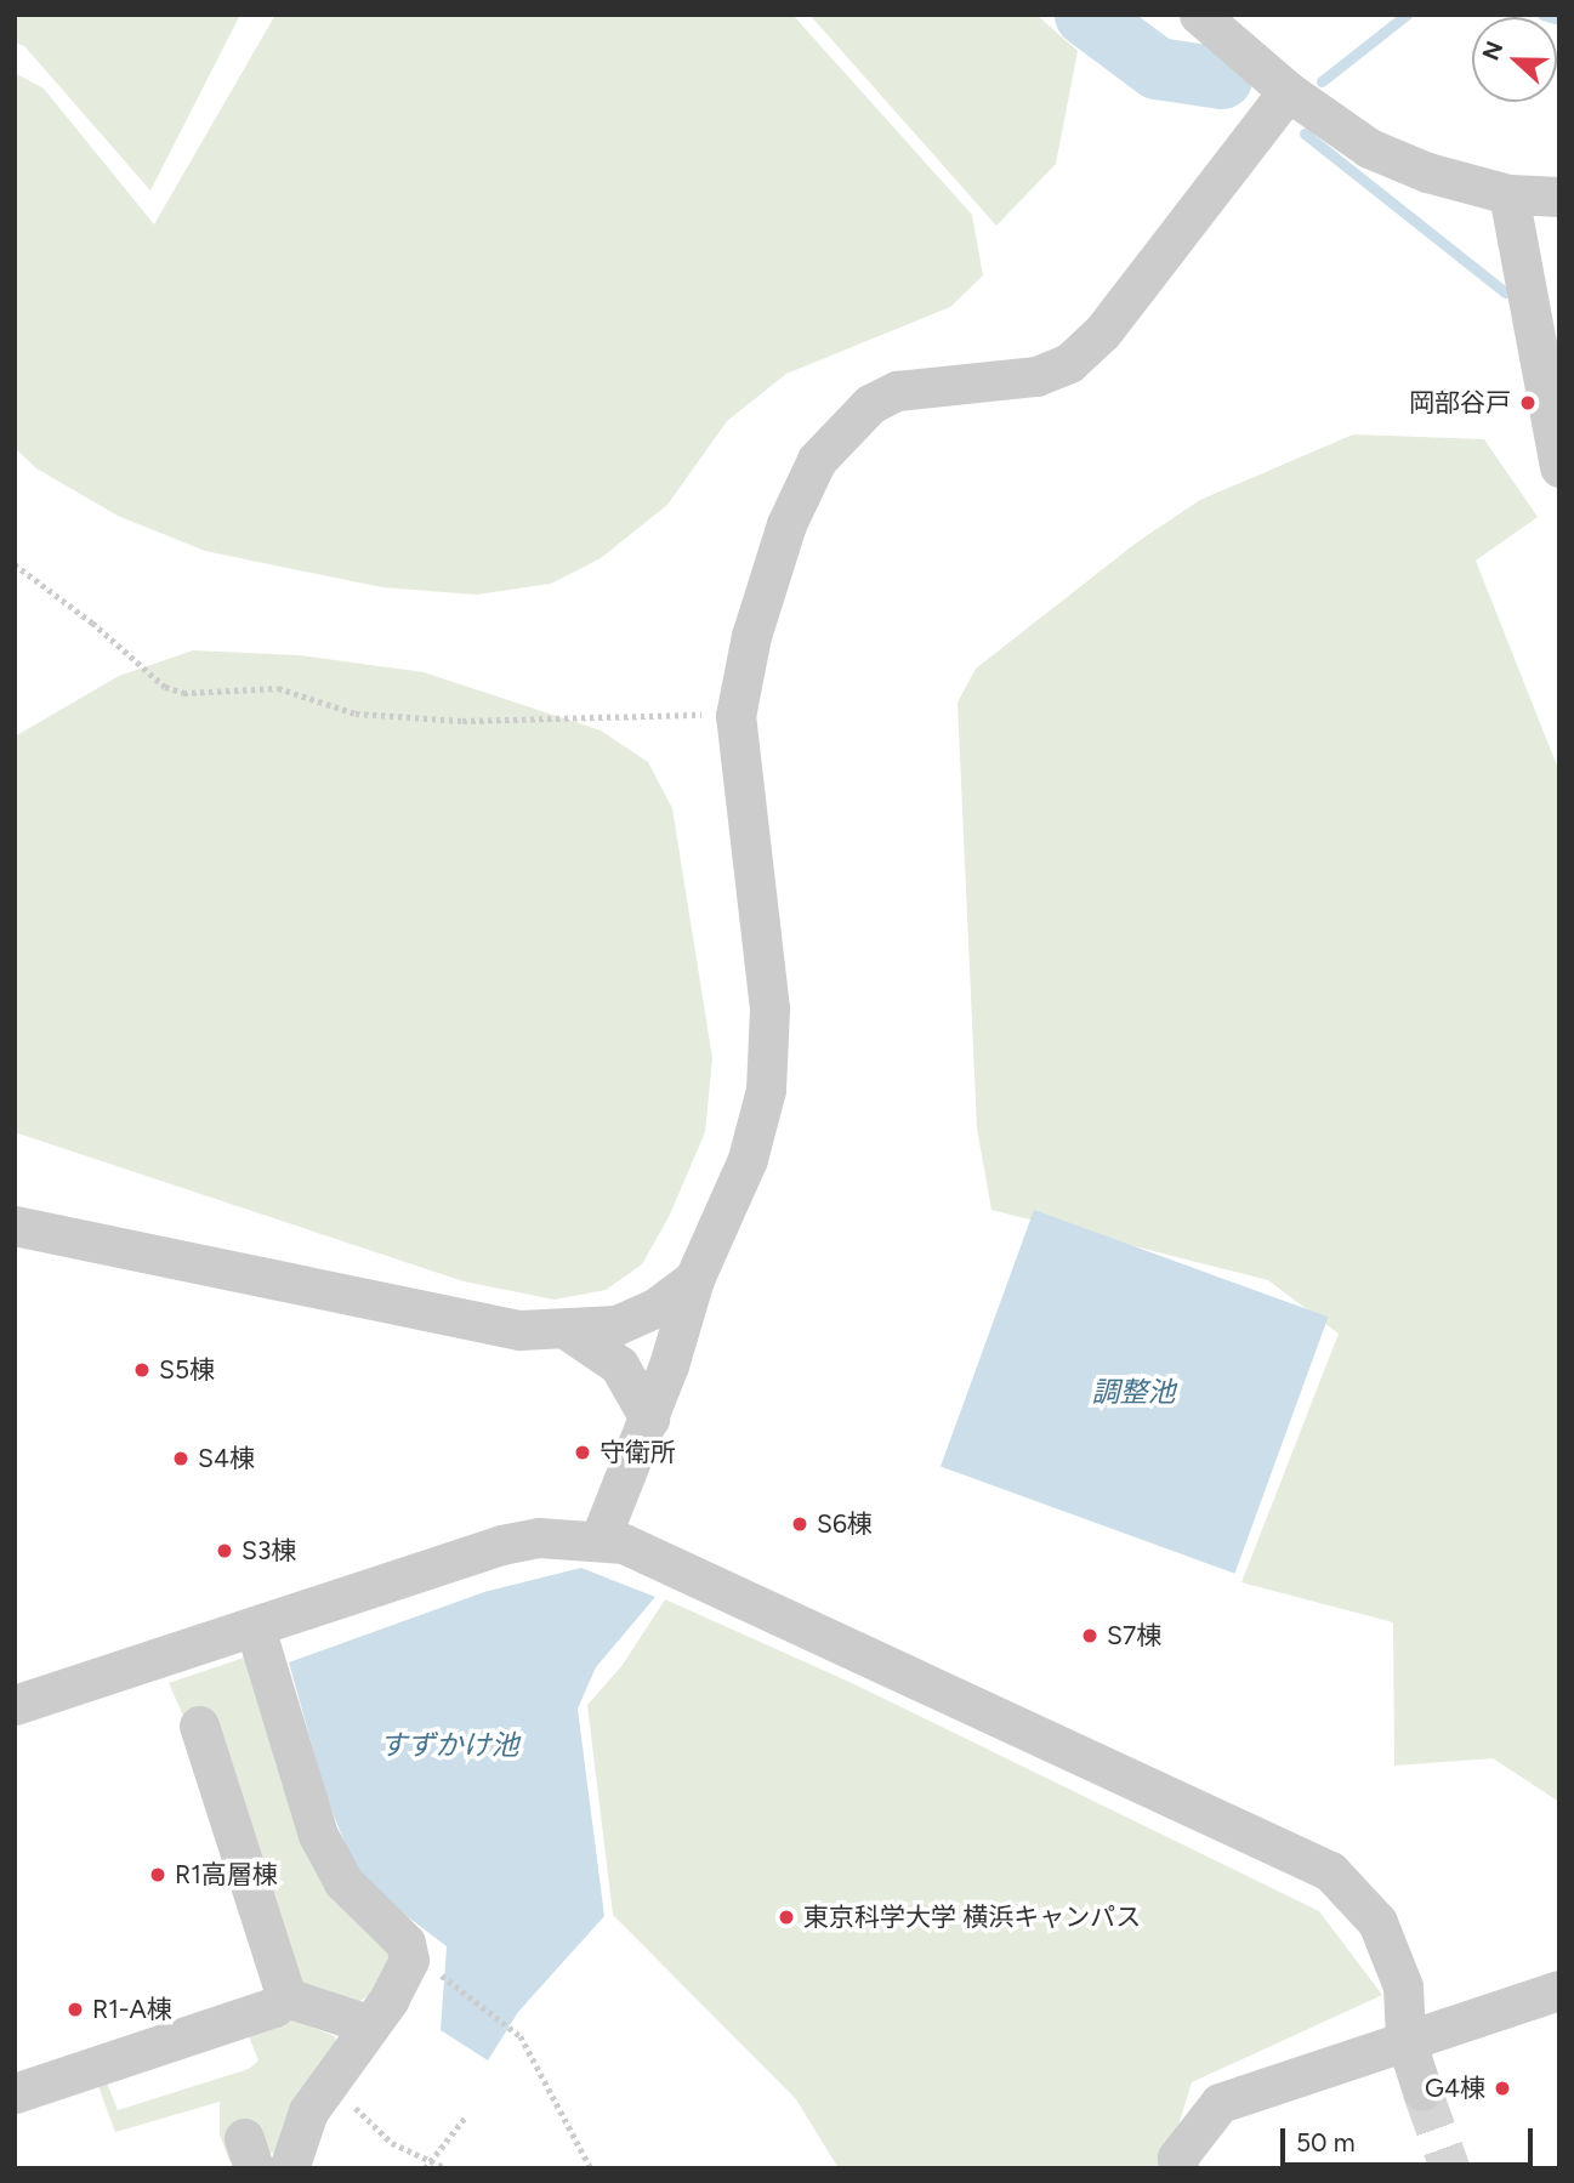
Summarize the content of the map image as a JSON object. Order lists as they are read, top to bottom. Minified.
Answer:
{"water":["調整池","すずかけ池"],"places":["岡部谷戸","S5棟","守衛所","S4棟","S6棟","S3棟","S7棟","R1高層棟","東京科学大学 横浜キャンパス","R1-A棟","G4棟"],"scale_bar":"50 m","north":"left"}
